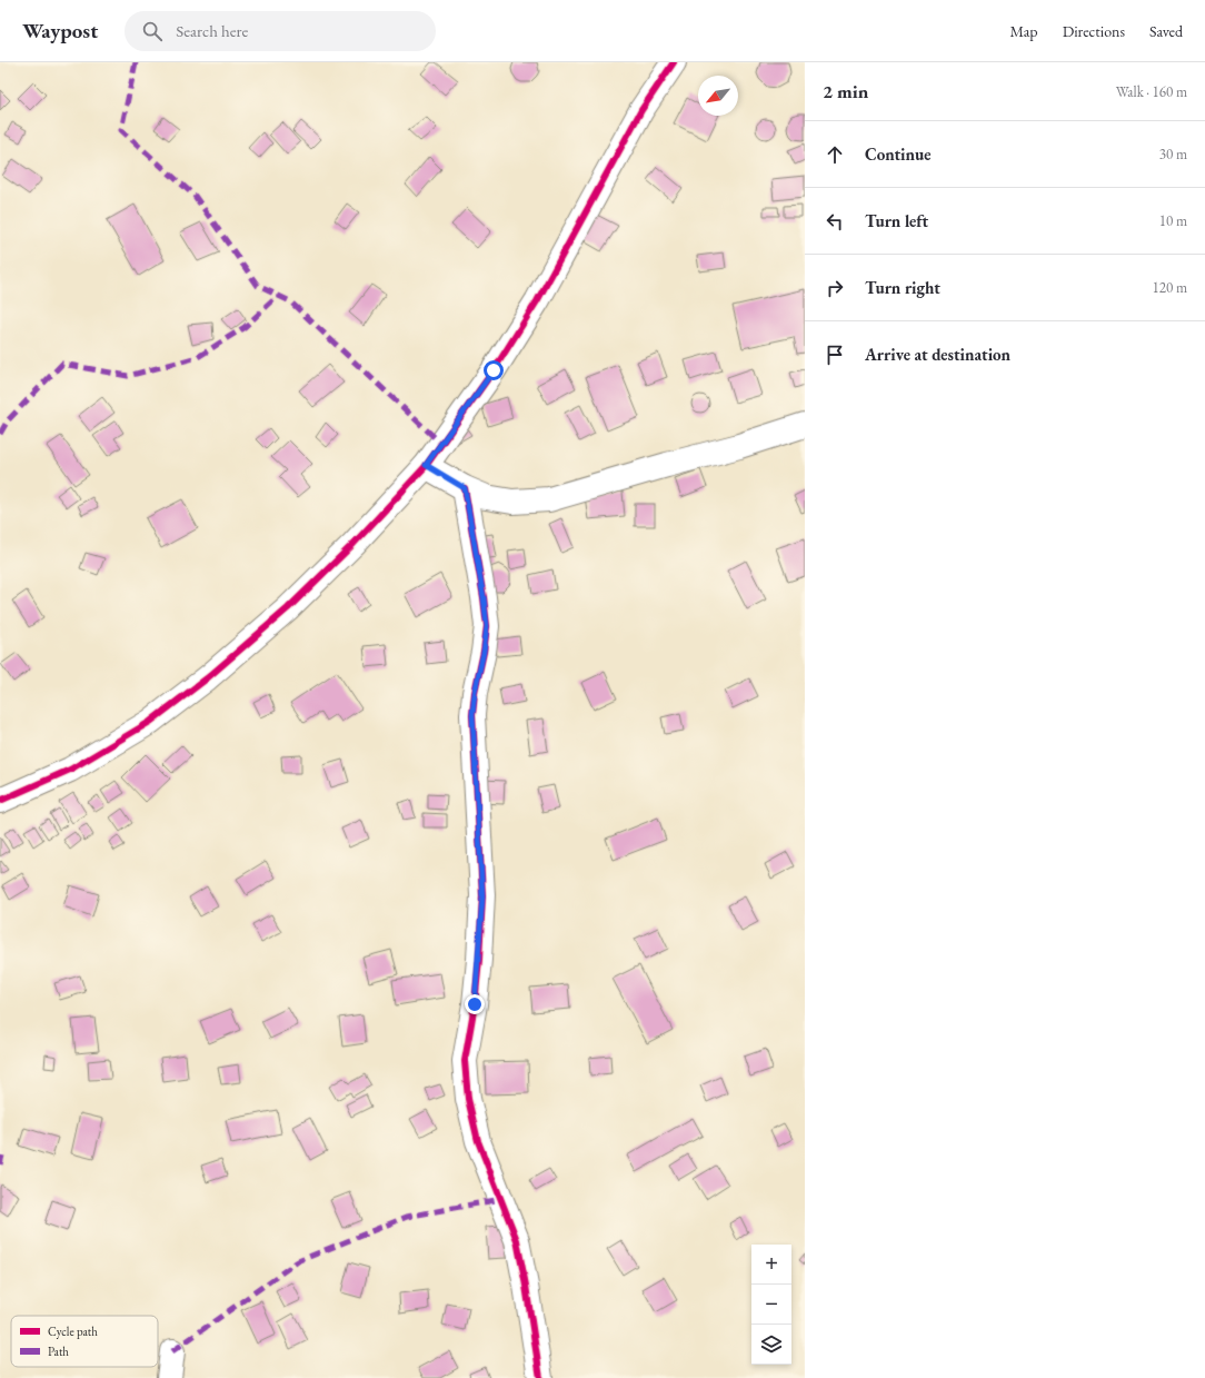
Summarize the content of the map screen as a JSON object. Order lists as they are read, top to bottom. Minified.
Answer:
{"legend":["Cycle path","Path"],"north":"bottom left","page":{"header":"Waypost","search":"Search here","nav":["Map","Directions","Saved"],"heading":["2 min","Walk · 160 m"],"list":[["Continue","30 m"],["Turn left","10 m"],["Turn right","120 m"],"Arrive at destination"],"map_buttons":["+","−"]}}
